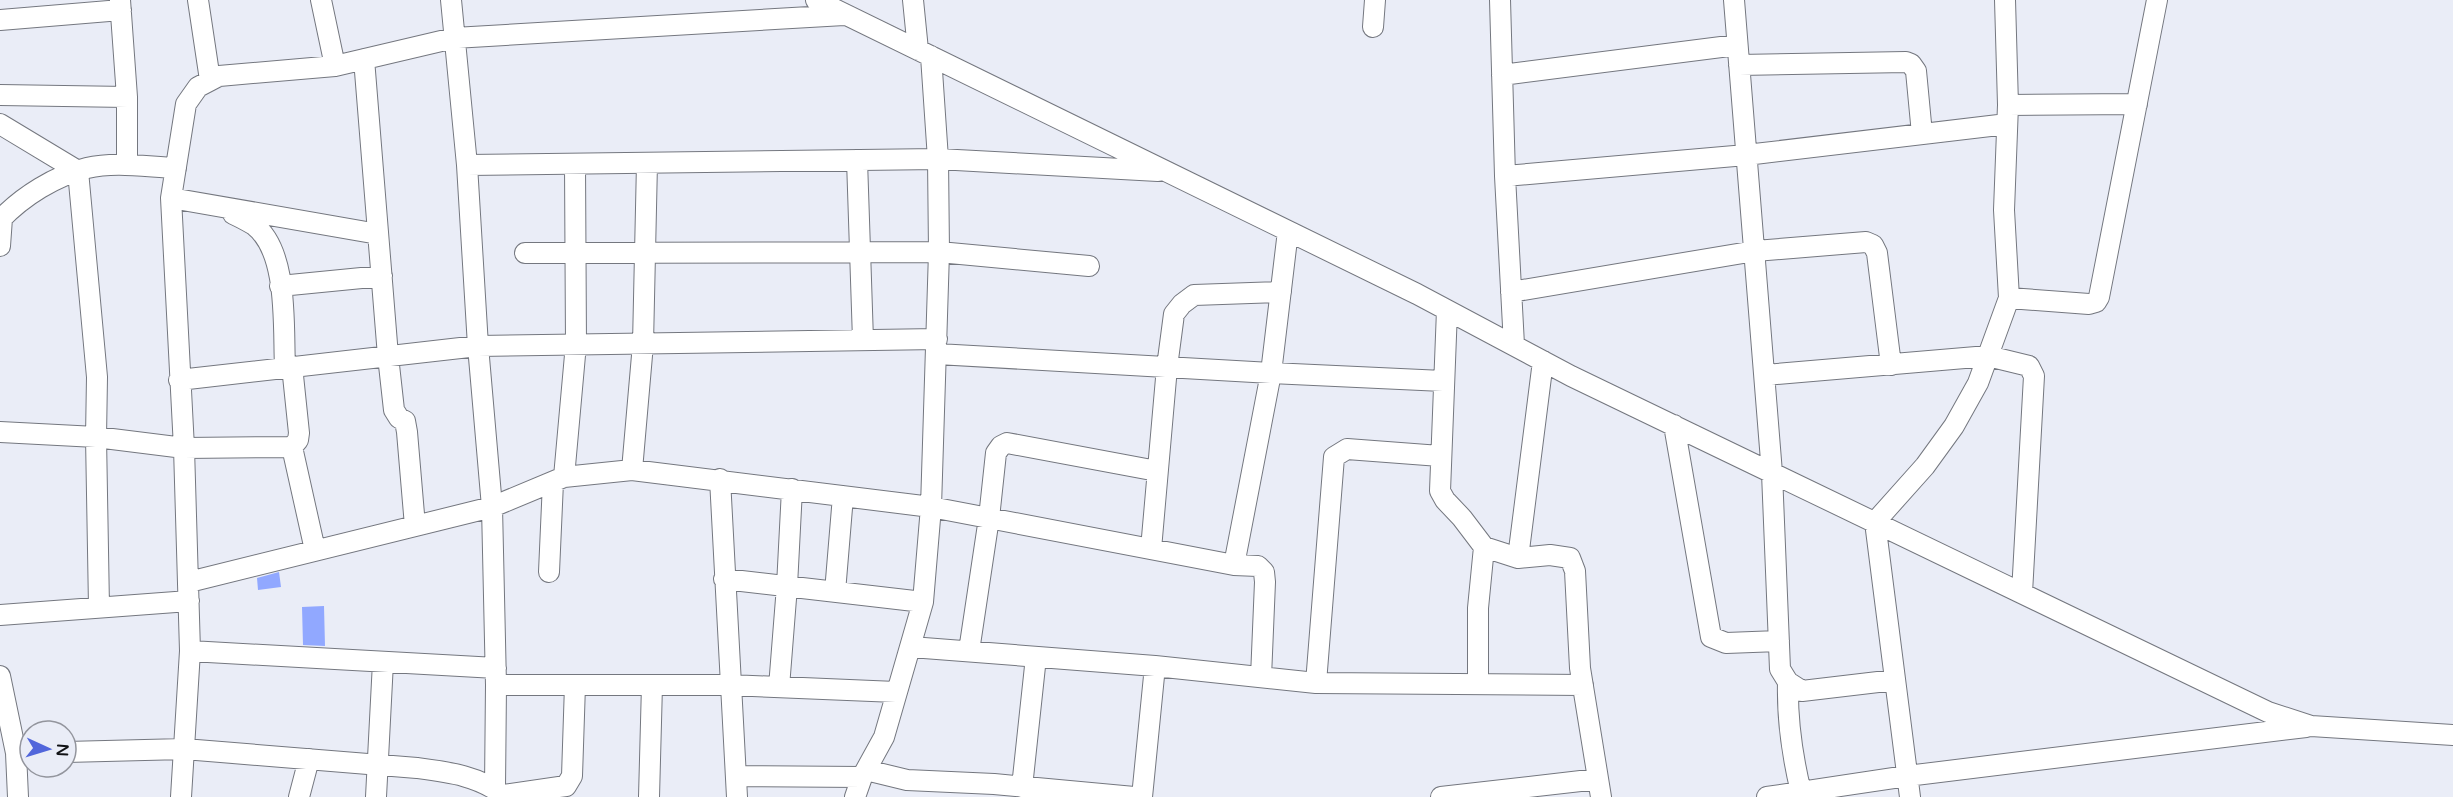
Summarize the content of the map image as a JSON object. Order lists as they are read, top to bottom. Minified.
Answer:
{"north":"right"}
